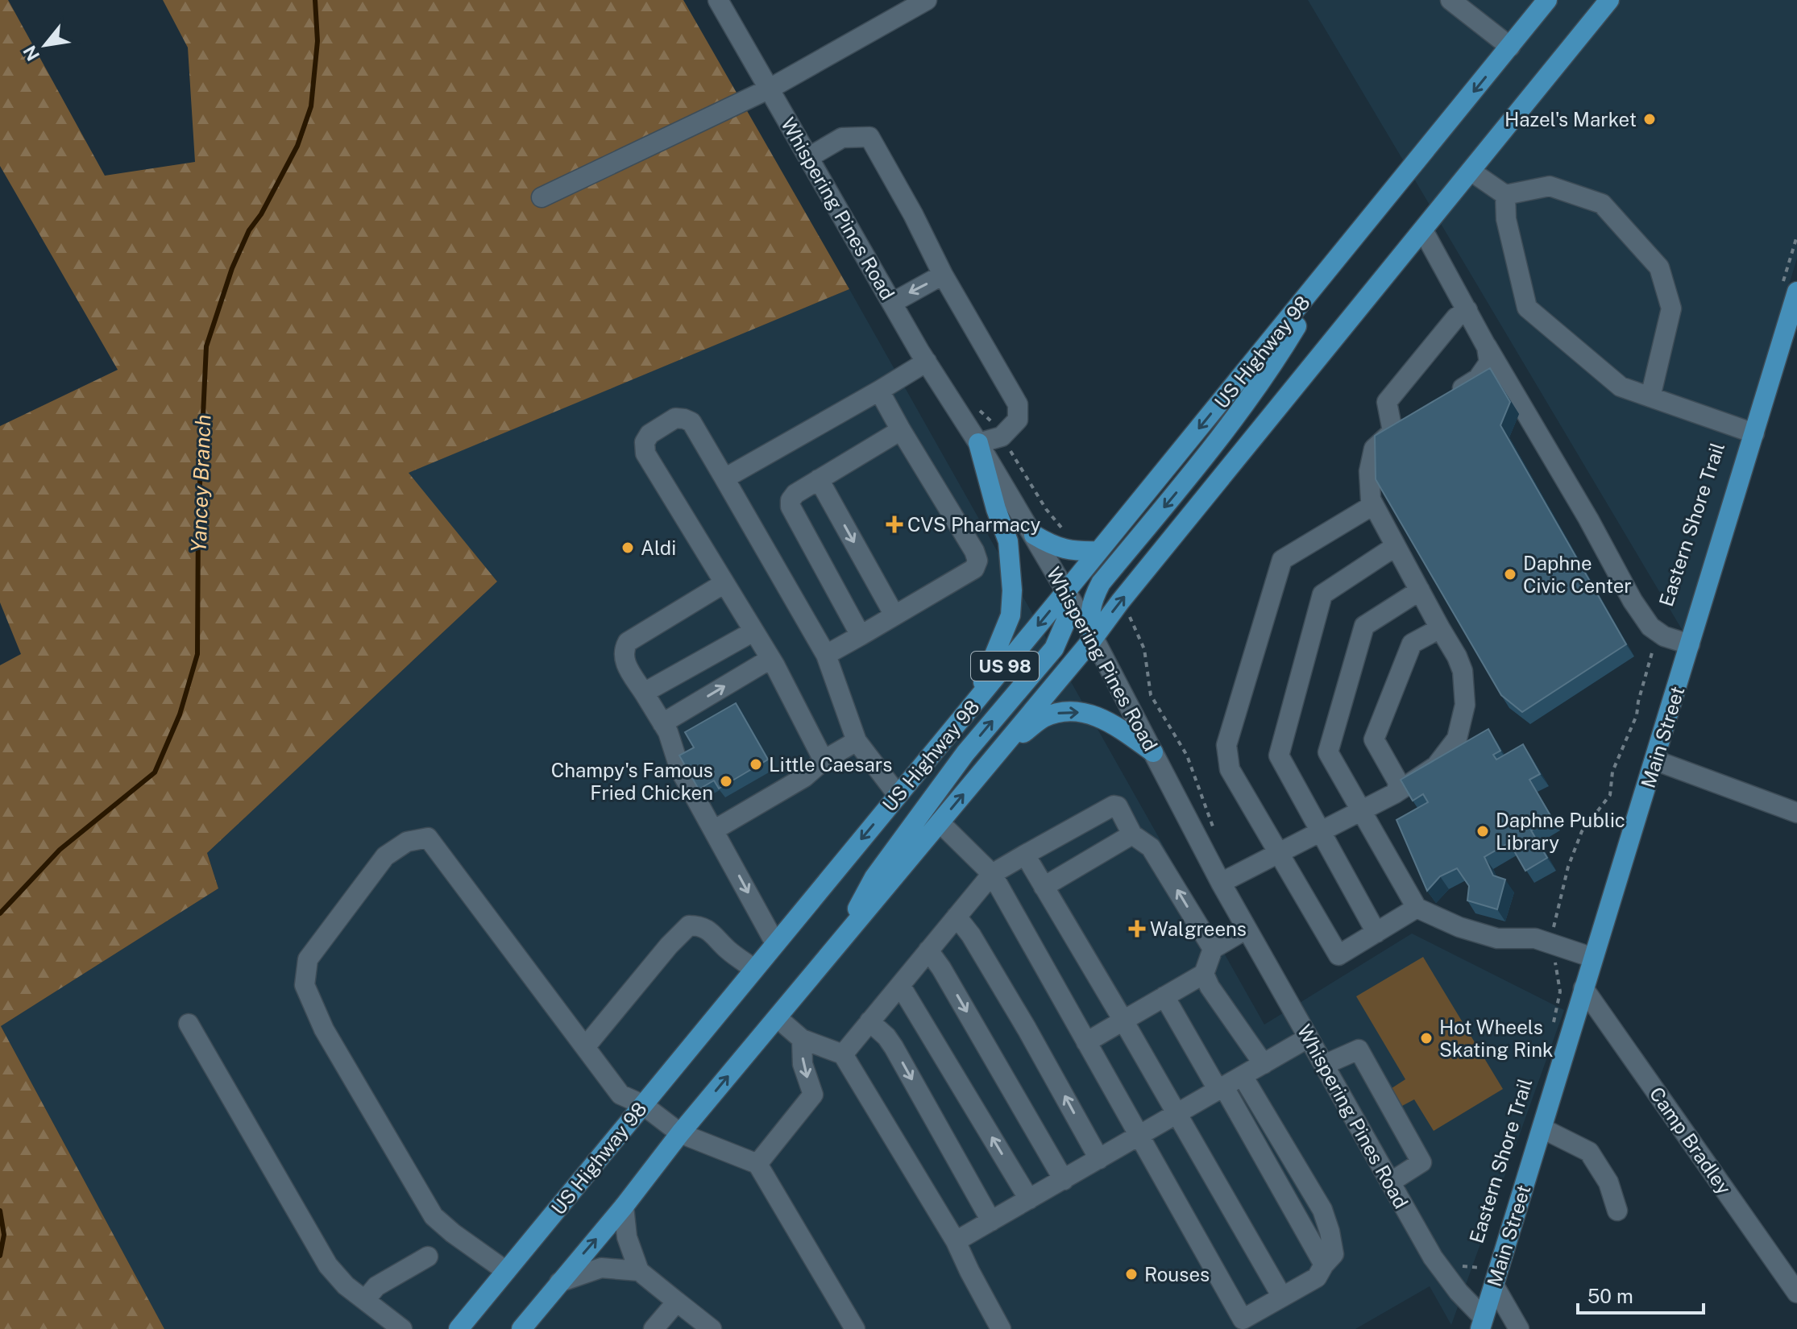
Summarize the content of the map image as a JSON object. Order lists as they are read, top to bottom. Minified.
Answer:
{"streets":{"main road":["US Highway 98","US 98","Main Street"],"street":["Whispering Pines Road","Camp Bradley"],"path":["Eastern Shore Trail"]},"crossings":[["Whispering Pines Road","US Highway 98"],["Whispering Pines Road","US 98"],["Whispering Pines Road","Main Street"],["Eastern Shore Trail","Main Street"],["Main Street","Camp Bradley"]],"water":["Yancey Branch"],"places":{"other":["Hazel's Market","Aldi","Daphne Civic Center","Little Caesars","Champy's Famous Fried Chicken","Daphne Public Library","Hot Wheels Skating Rink","Rouses"],"health":["CVS Pharmacy","Walgreens"]},"scale_bar":"50 m","north":"bottom left"}
